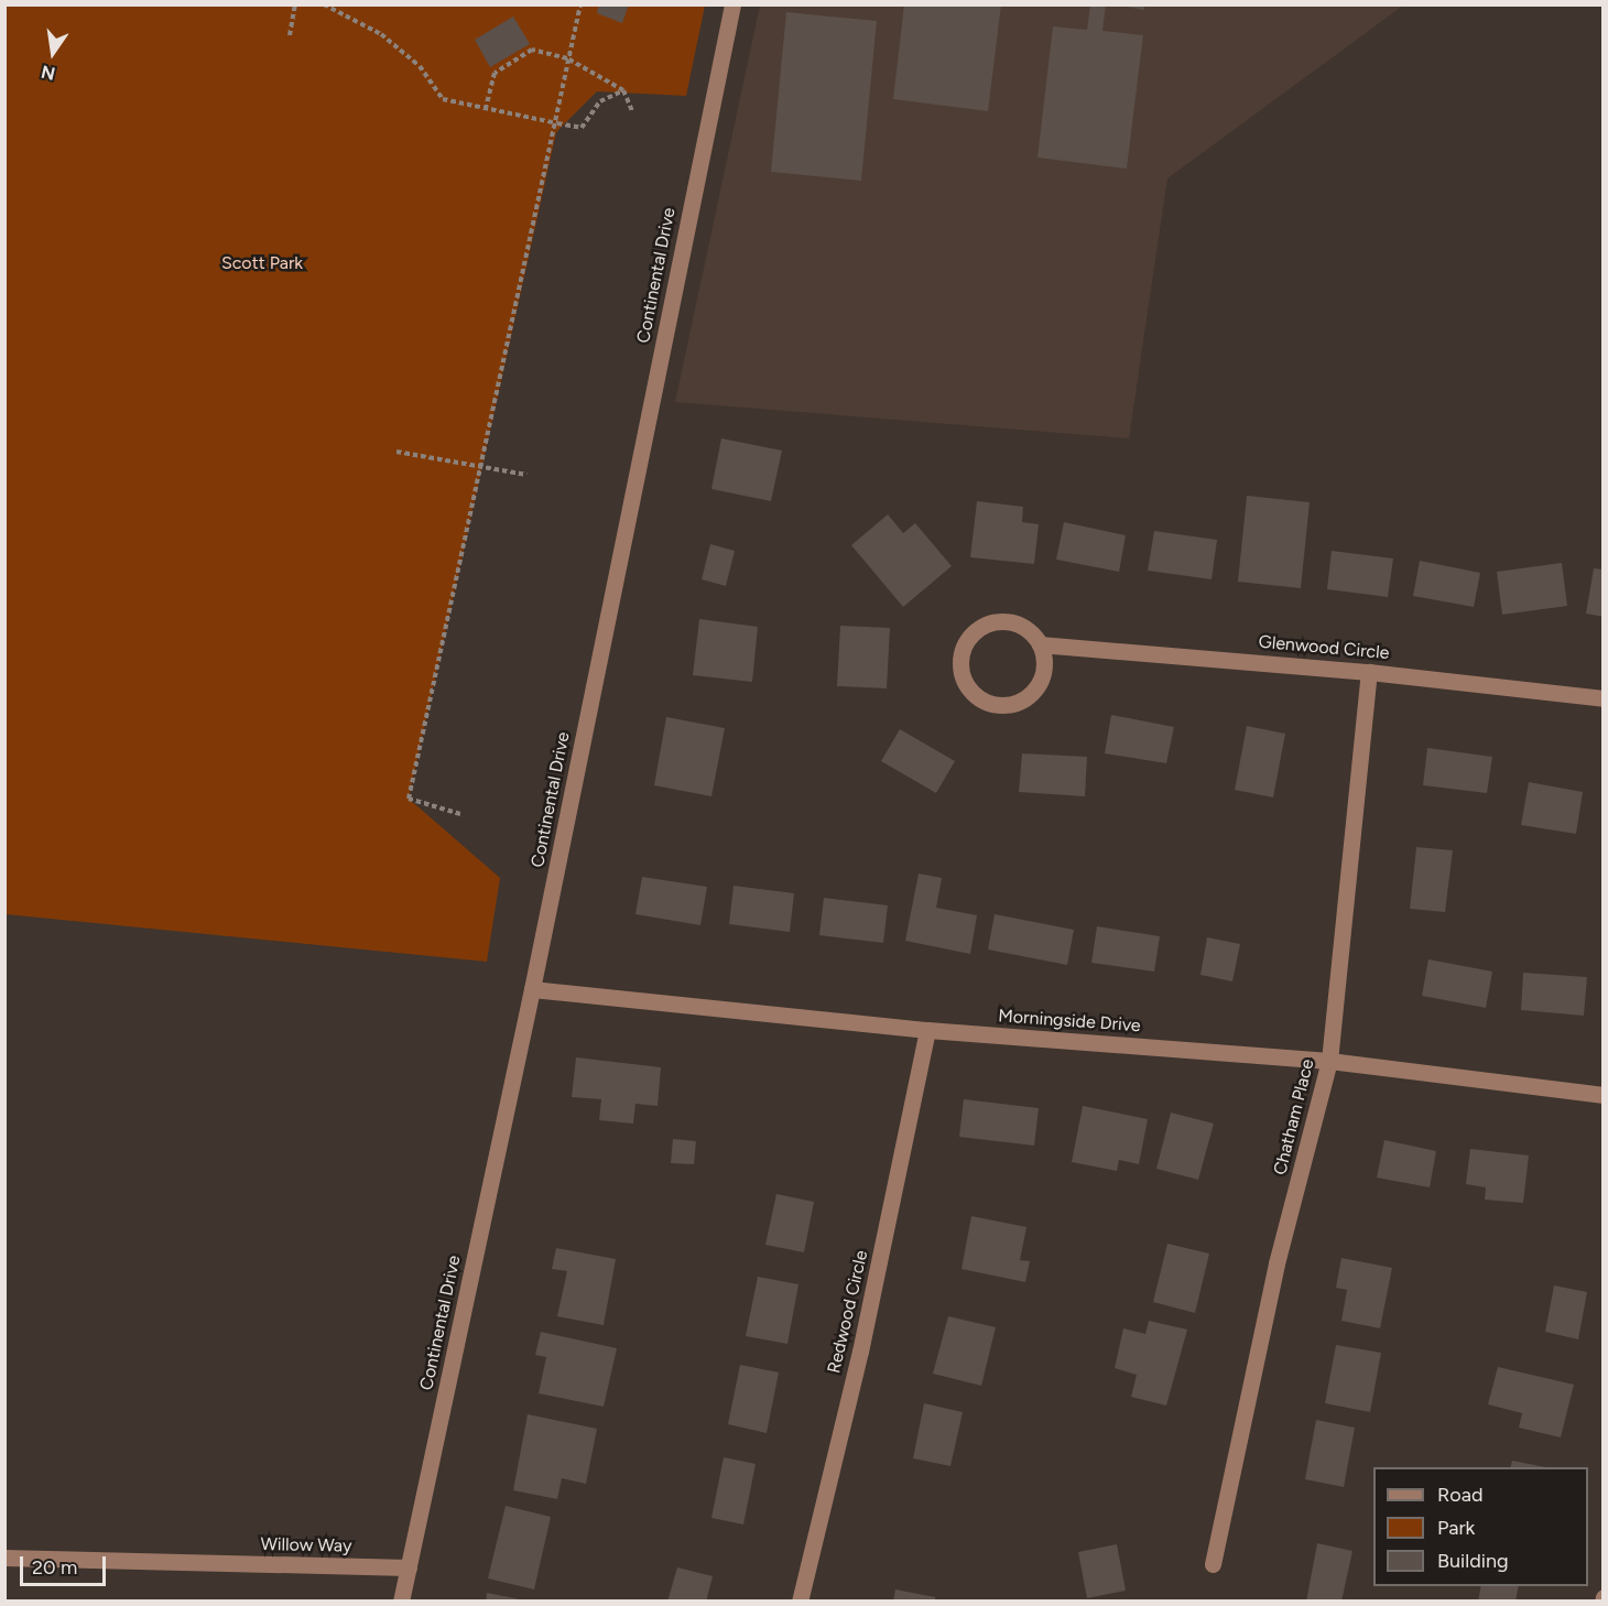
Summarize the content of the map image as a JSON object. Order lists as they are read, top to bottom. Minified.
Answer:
{"streets":{"street":["Continental Drive","Glenwood Circle","Morningside Drive","Chatham Place","Redwood Circle","Willow Way"]},"crossings":[["Continental Drive","Morningside Drive"],["Continental Drive","Willow Way"],["Glenwood Circle","Chatham Place"],["Morningside Drive","Chatham Place"],["Morningside Drive","Redwood Circle"]],"parks":["Scott Park"],"legend":["Road","Park","Building"],"scale_bar":"20 m","north":"bottom"}
